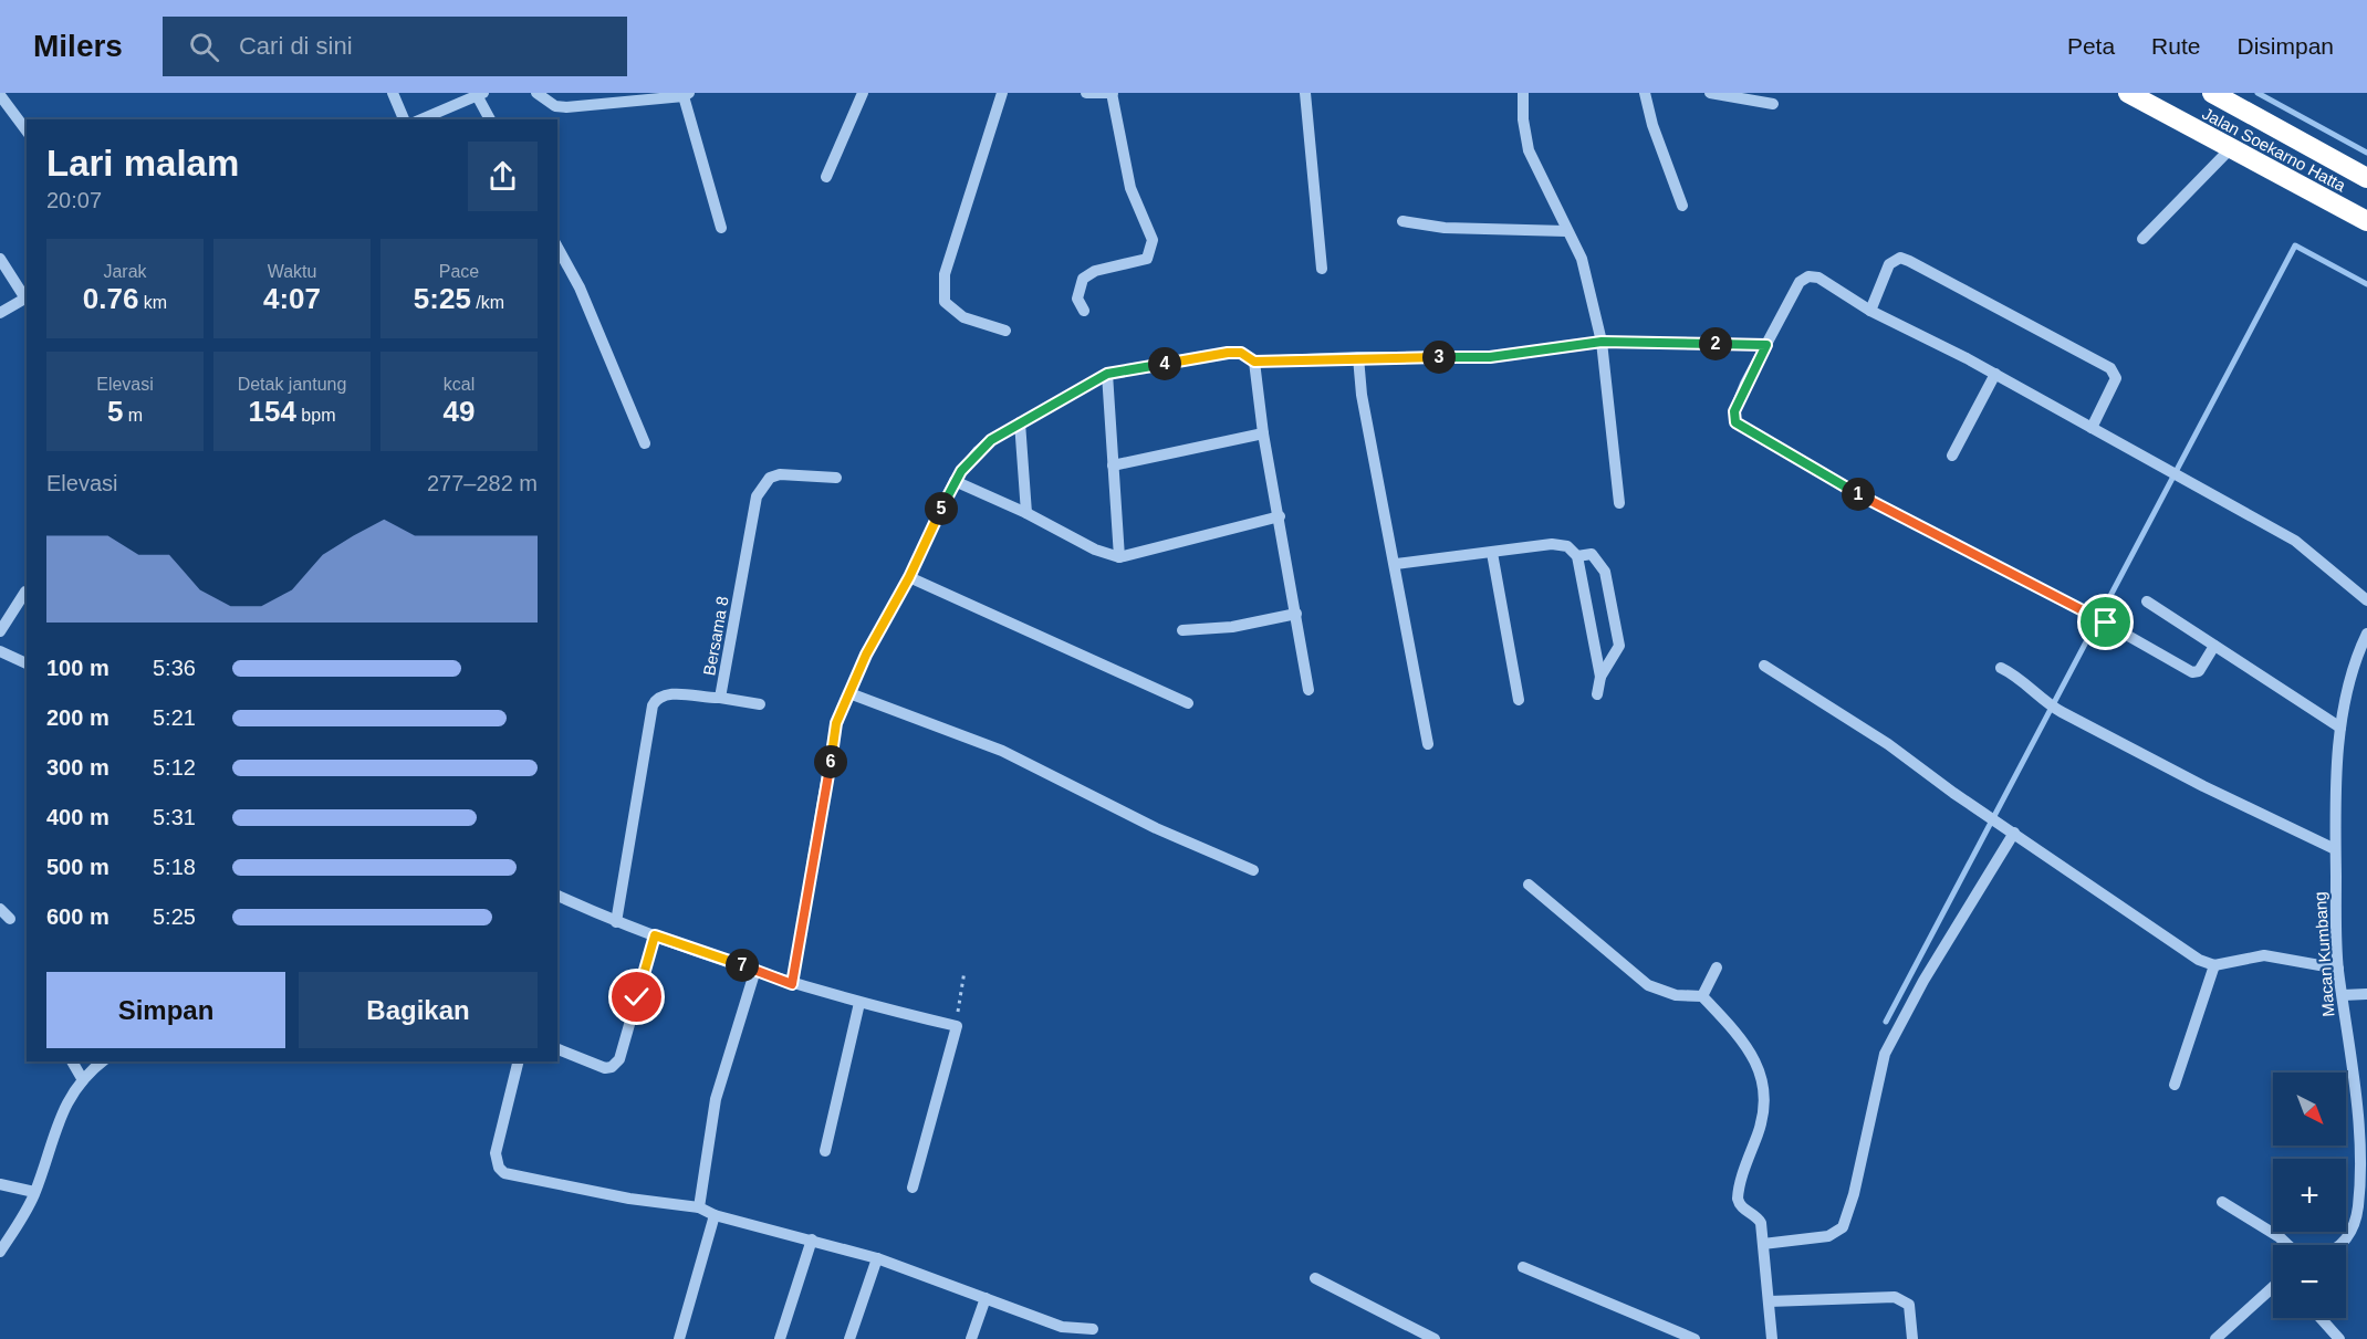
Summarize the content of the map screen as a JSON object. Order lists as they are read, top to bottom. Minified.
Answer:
{"streets":{"highway":["Jalan Soekarno Hatta"],"street":["Bersama 8","Macan Kumbang"]},"north":"bottom right","page":{"header":"Milers","search":"Cari di sini","nav":["Peta","Rute","Disimpan"],"heading":["Lari malam","20:07"],"stats":[["Jarak","0.76 km"],["Waktu","4:07"],["Pace","5:25 /km"],["Elevasi","5 m"],["Detak jantung","154 bpm"],["kcal","49"]],"pins":["2","3","4","1","5","6","7"],"chart":["Elevasi","277–282 m"],"list":[{"name":"100 m","note":"5:36"},{"name":"200 m","note":"5:21"},{"name":"300 m","note":"5:12"},{"name":"400 m","note":"5:31"},{"name":"500 m","note":"5:18"},{"name":"600 m","note":"5:25"}],"buttons":["Simpan","Bagikan"],"map_buttons":["+","−"]}}
